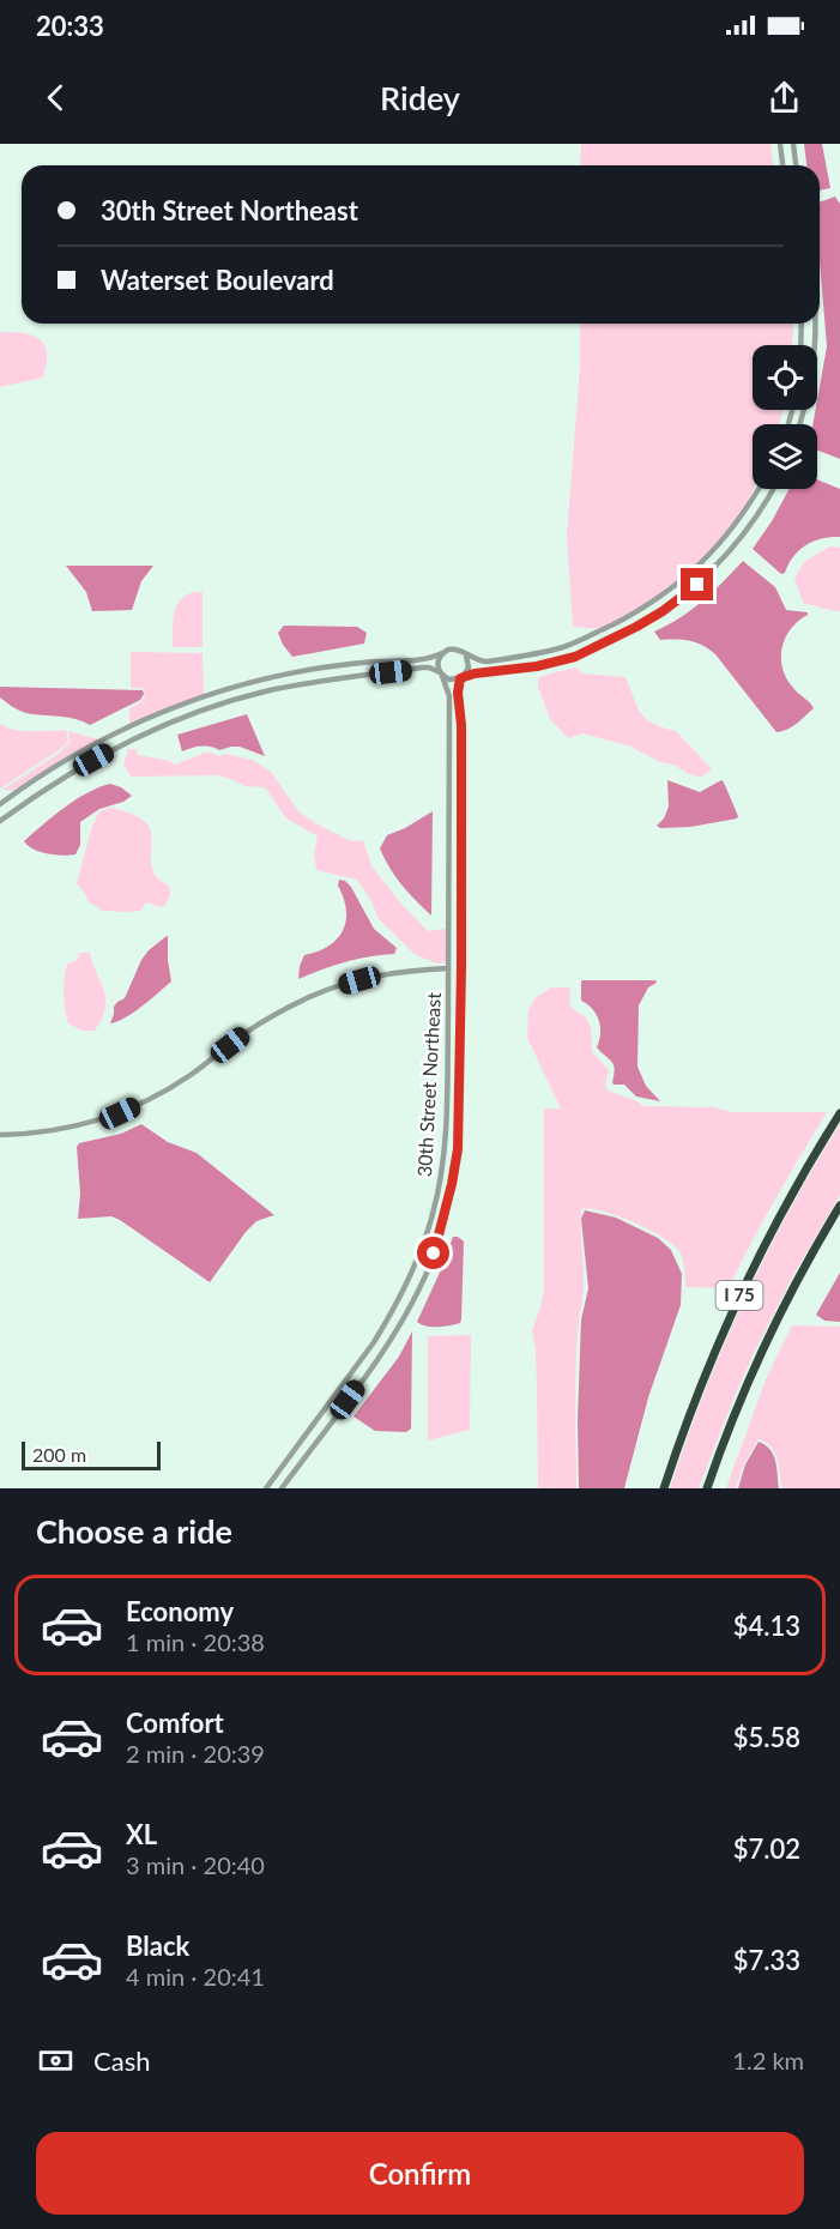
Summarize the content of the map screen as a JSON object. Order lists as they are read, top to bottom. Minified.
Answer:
{"streets":{"highway":["I 75"],"street":["30th Street Northeast"]},"scale_bar":"200 m","page":{"status":"20:33","header":"Ridey","banner":["30th Street Northeast","Waterset Boulevard"],"scale":"200 m","heading":"Choose a ride","list":[{"name":"Economy","note":"1 min · 20:38","value":"$4.13"},{"name":"Comfort","note":"2 min · 20:39","value":"$5.58"},{"name":"XL","note":"3 min · 20:40","value":"$7.02"},{"name":"Black","note":"4 min · 20:41","value":"$7.33"}],"pay":["Cash","1.2 km"],"buttons":"Confirm"}}
